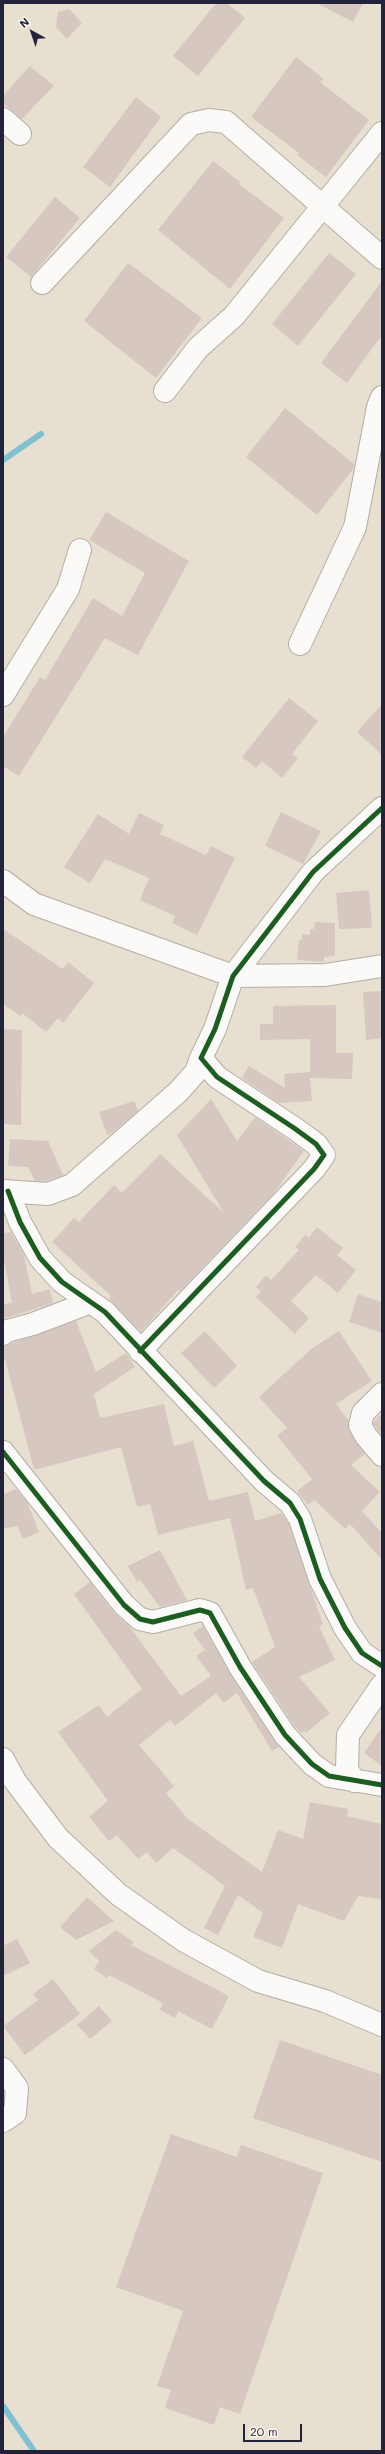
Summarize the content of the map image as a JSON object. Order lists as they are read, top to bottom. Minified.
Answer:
{"scale_bar":"20 m","north":"top left"}
